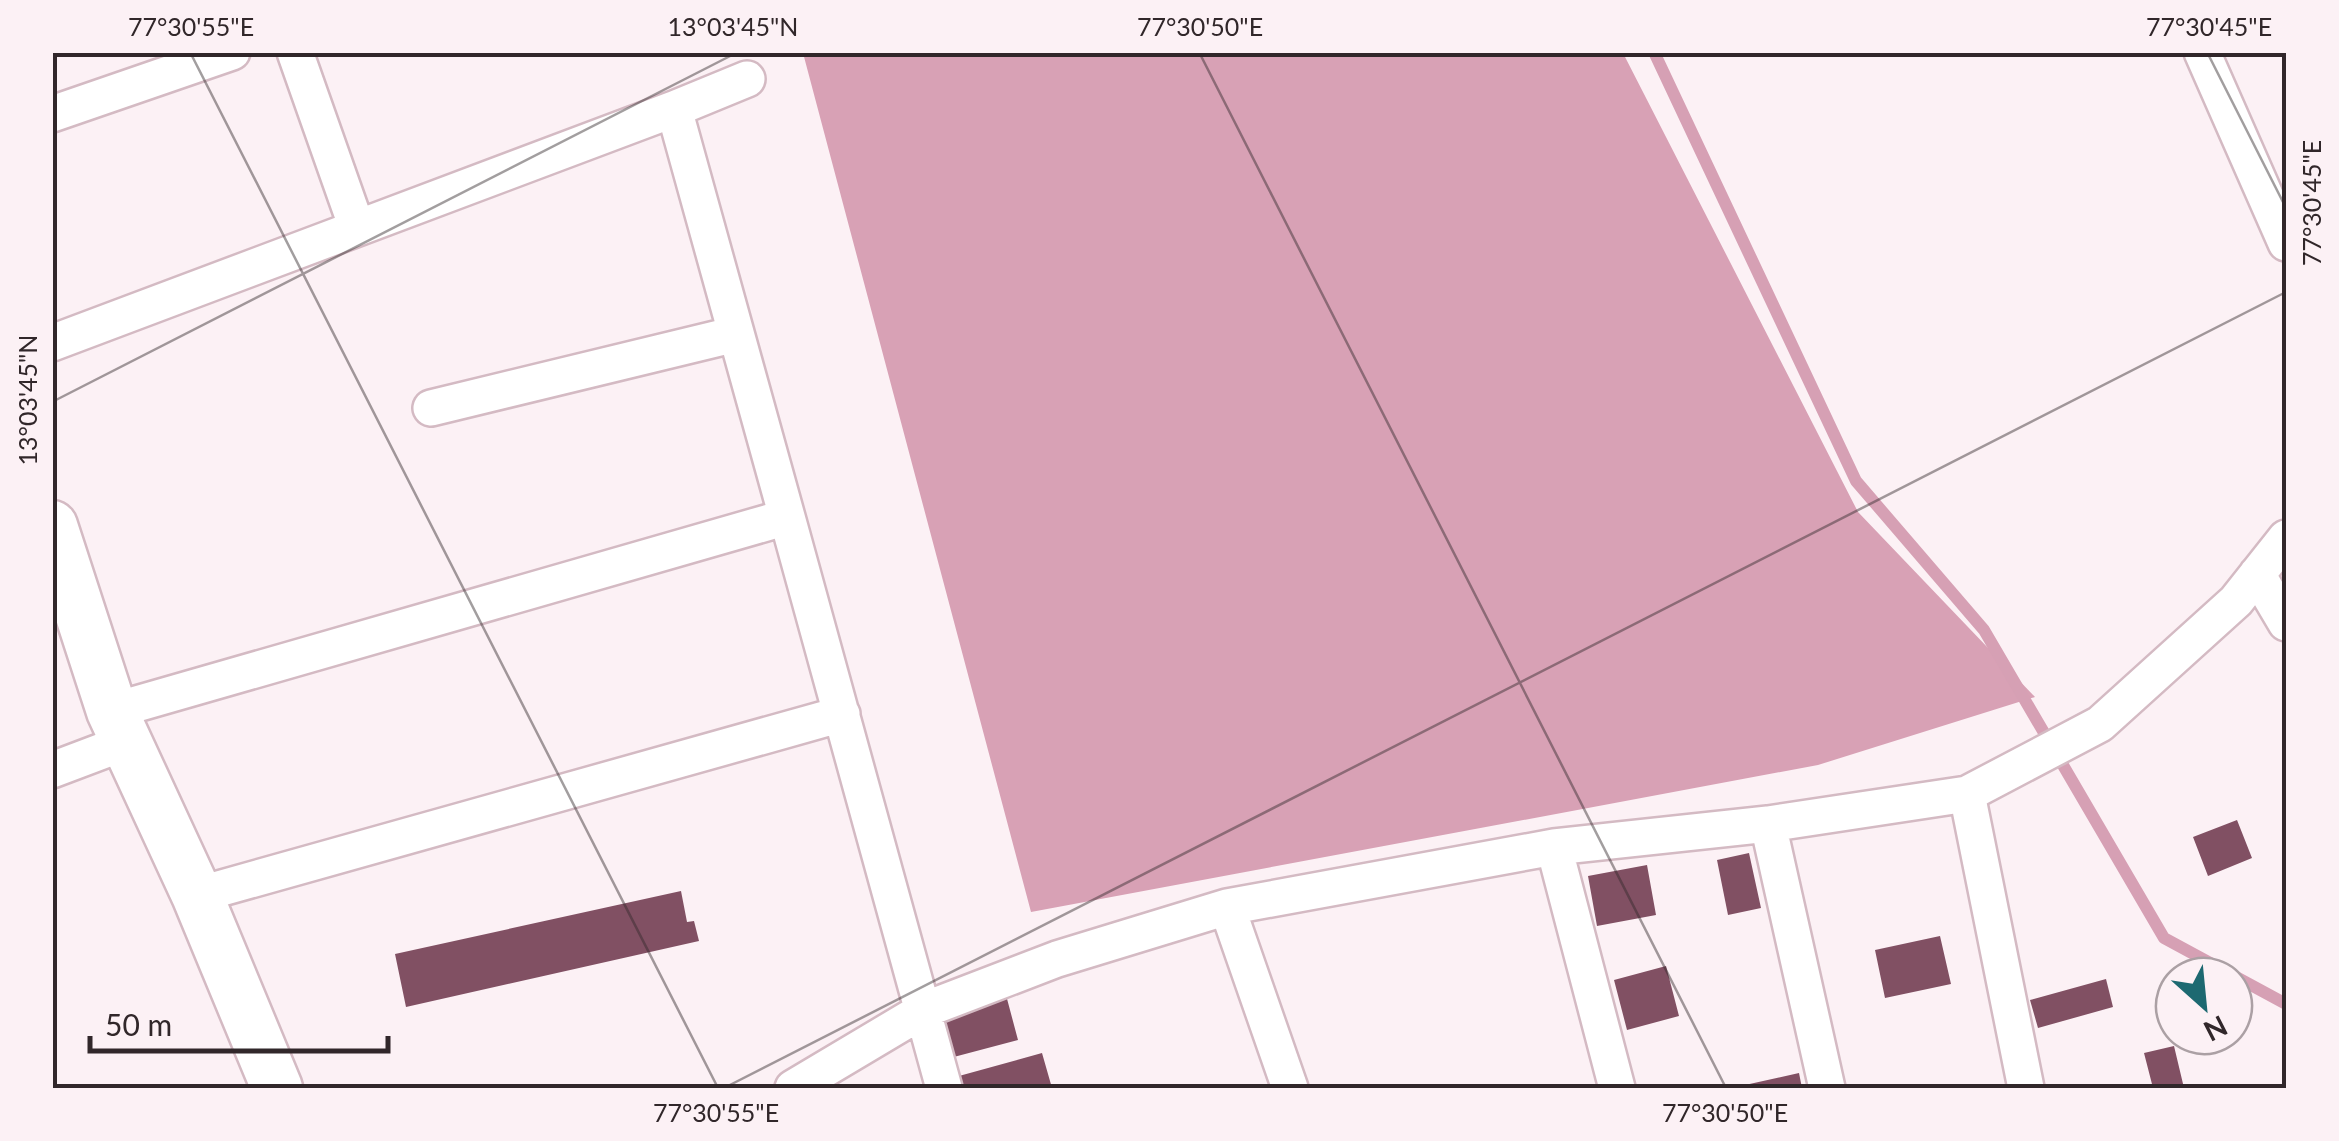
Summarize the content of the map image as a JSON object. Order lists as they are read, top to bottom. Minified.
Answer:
{"scale_bar":"50 m","north":"bottom right","coordinates":["77°30'55\"E","13°03'45\"N","77°30'50\"E","77°30'45\"E"]}
